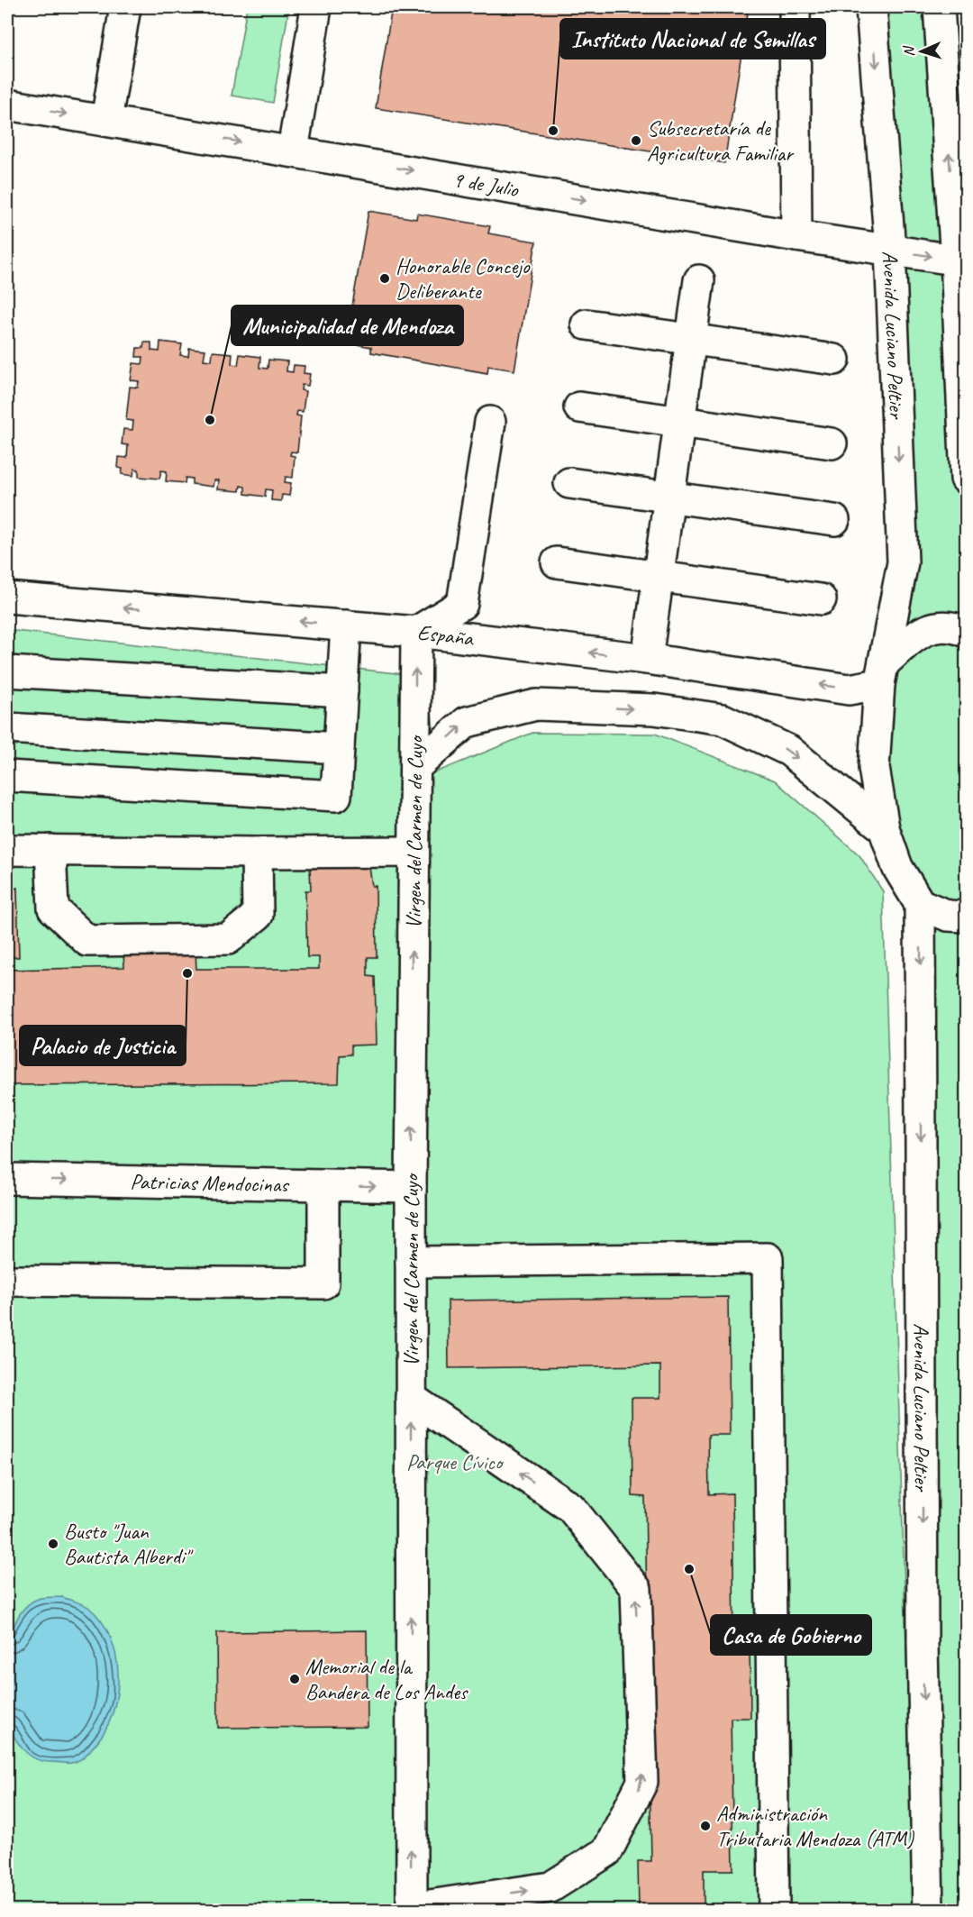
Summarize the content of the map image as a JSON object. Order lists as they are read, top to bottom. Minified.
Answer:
{"streets":{"street":["9 de Julio","Avenida Luciano Peltier","España","Virgen del Carmen de Cuyo","Patricias Mendocinas"]},"crossings":[["9 de Julio","Avenida Luciano Peltier"],["Avenida Luciano Peltier","España"],["España","Virgen del Carmen de Cuyo"],["Virgen del Carmen de Cuyo","Patricias Mendocinas"]],"one_way":["Virgen del Carmen de Cuyo","Patricias Mendocinas"],"parks":["Parque Cívico"],"places":["Instituto Nacional de Semillas","Subsecretaría de Agricultura Familiar","Honorable Concejo Deliberante","Municipalidad de Mendoza","Palacio de Justicia","Busto \"Juan Bautista Alberdi\"","Casa de Gobierno","Memorial de la Bandera de Los Andes","Administración Tributaria Mendoza (ATM)"],"north":"left"}
